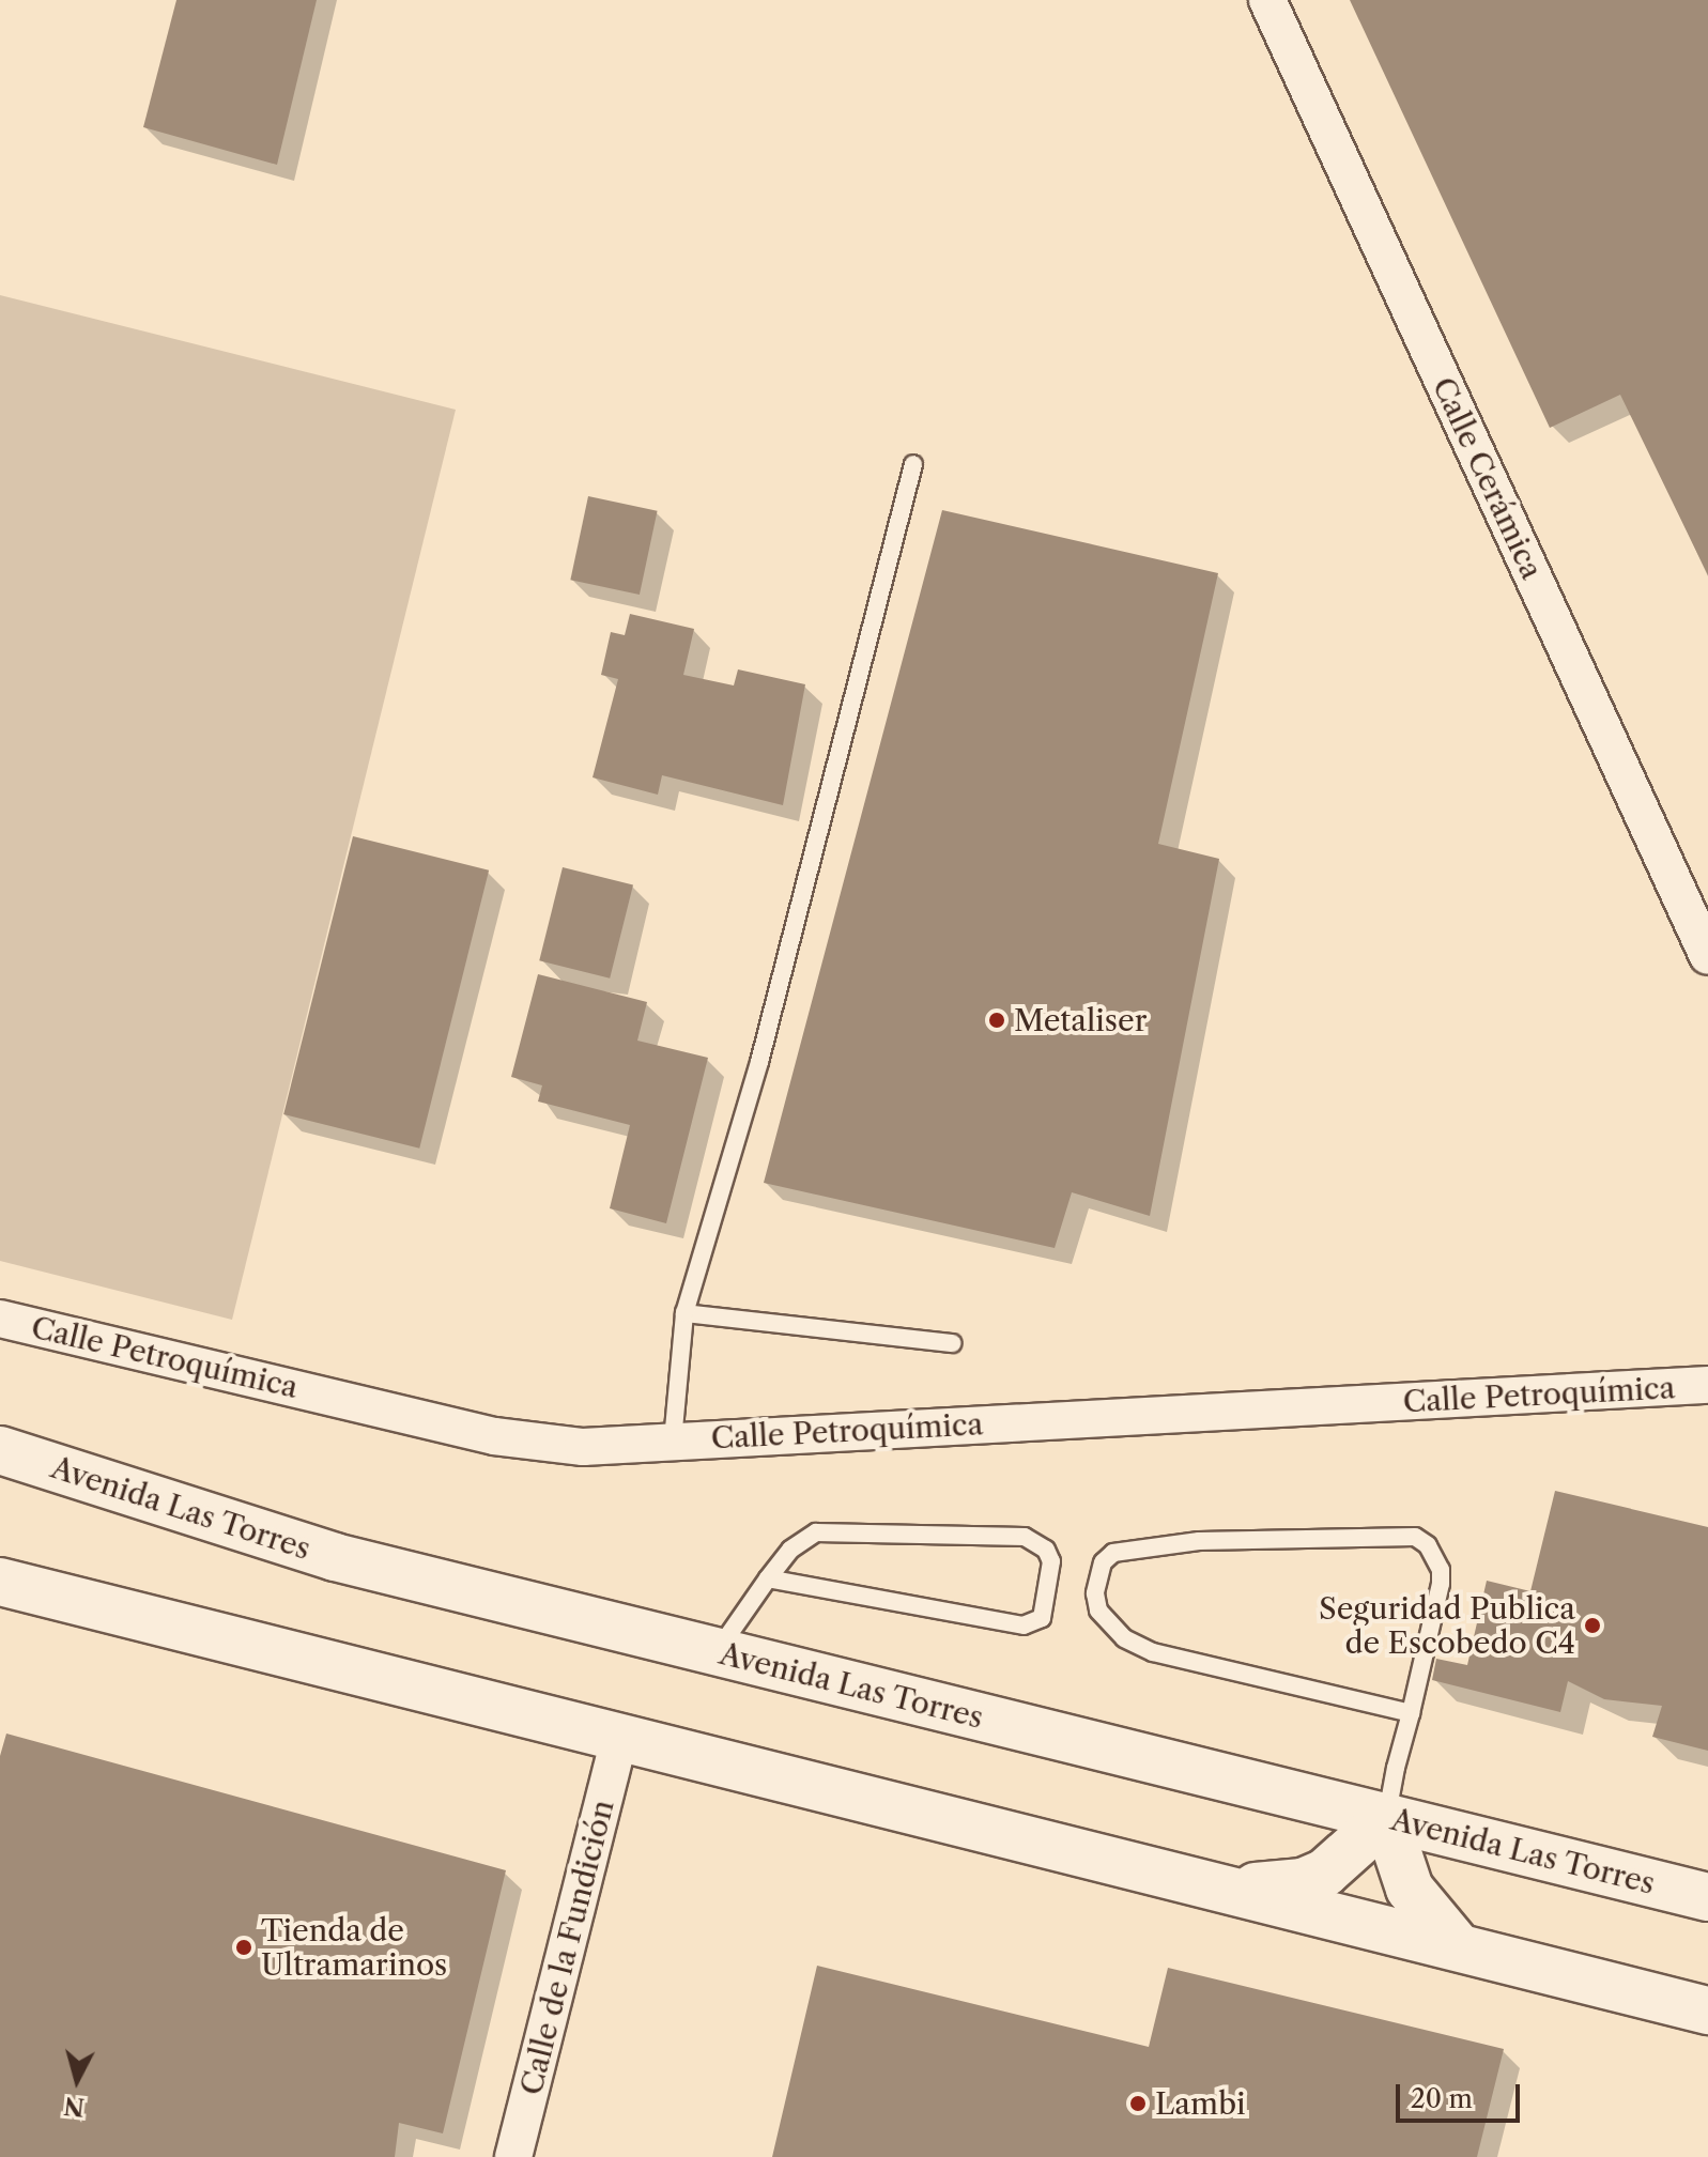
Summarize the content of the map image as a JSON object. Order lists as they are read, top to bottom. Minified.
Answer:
{"streets":{"main road":["Avenida Las Torres"],"street":["Calle Cerámica","Calle Petroquímica","Calle de la Fundición"]},"places":["Metaliser","Seguridad Publica de Escobedo C4","Tienda de Ultramarinos","Lambi"],"scale_bar":"20 m","north":"bottom"}
